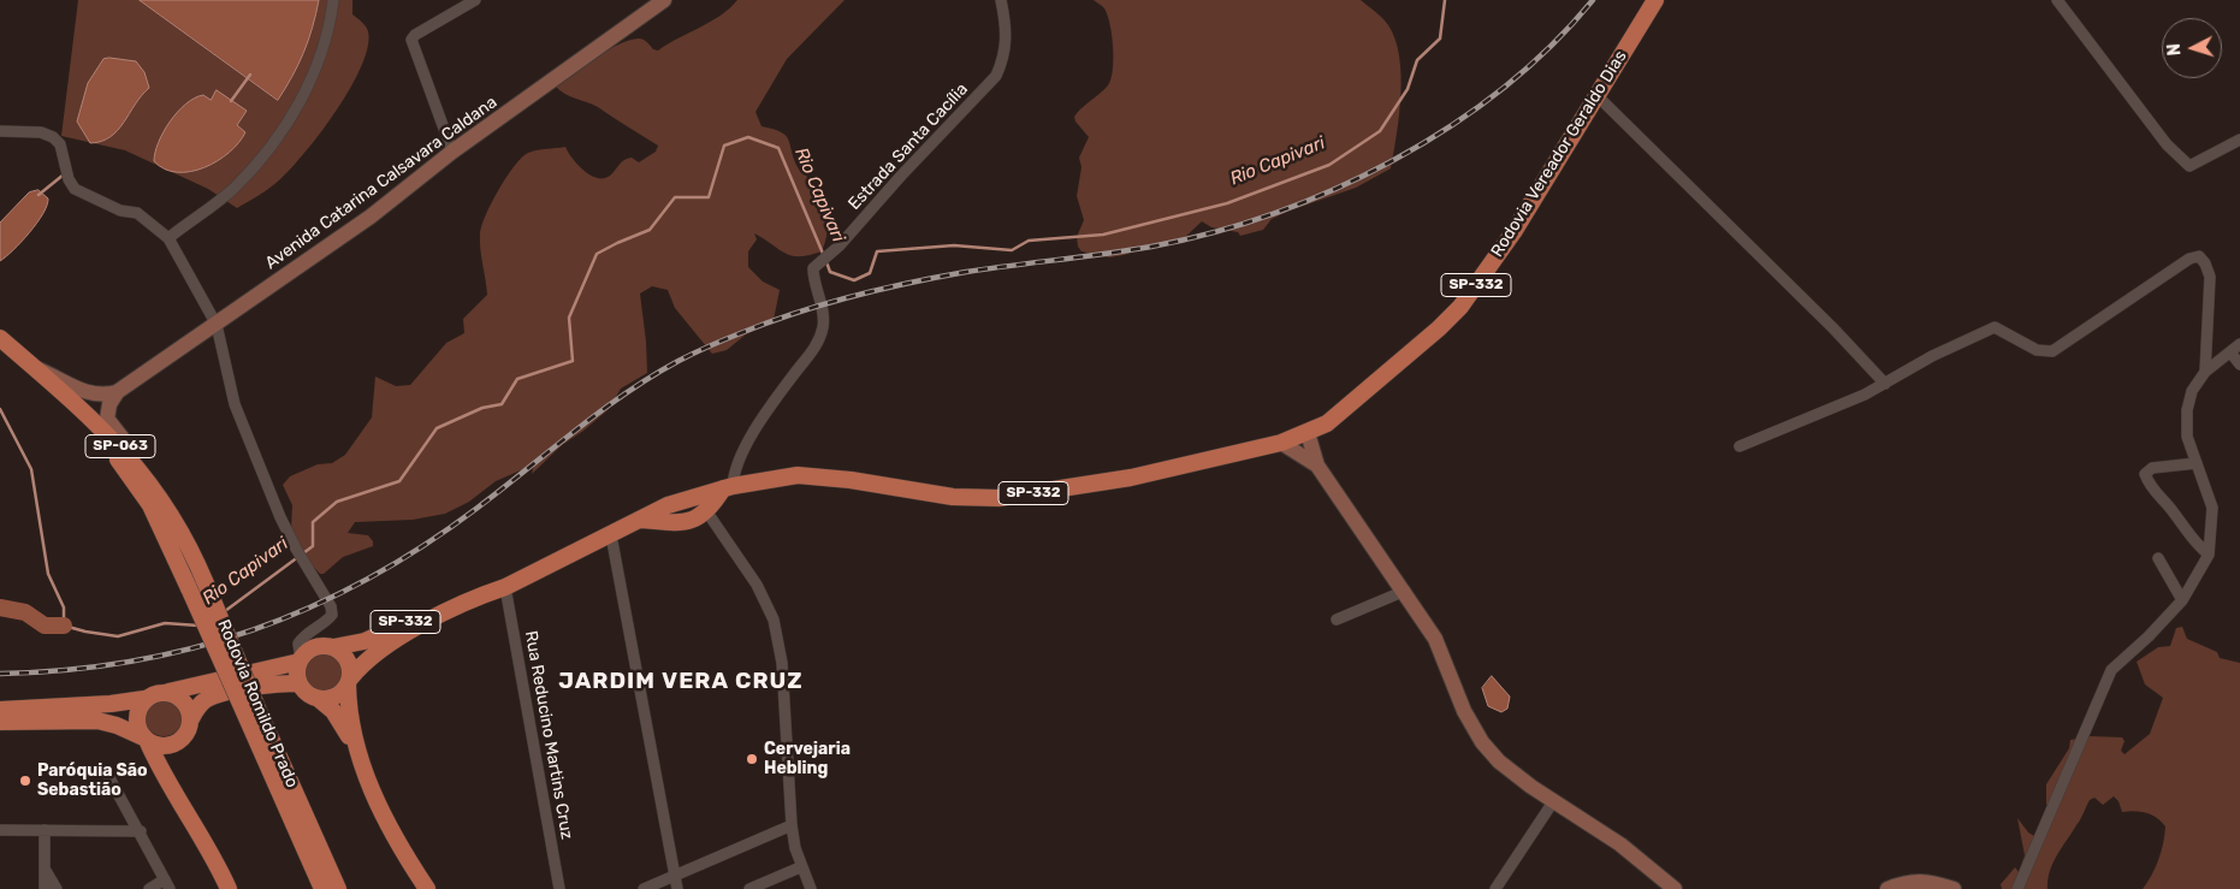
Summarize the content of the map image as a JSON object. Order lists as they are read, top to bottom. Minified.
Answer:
{"streets":{"main road":["Rodovia Vereador Geraldo Dias","SP-332","SP-063","Rodovia Romildo Prado"],"street":["Estrada Santa Cacília","Avenida Catarina Calsavara Caldana","Rua Reducino Martins Cruz"]},"crossings":[["Estrada Santa Cacília","Rodovia Vereador Geraldo Dias"],["Rodovia Vereador Geraldo Dias","SP-332"],["Rodovia Vereador Geraldo Dias","Rua Reducino Martins Cruz"]],"districts":["JARDIM VERA CRUZ"],"water":["Rio Capivari"],"places":["Cervejaria Hebling","Paróquia São Sebastião"],"north":"left"}
